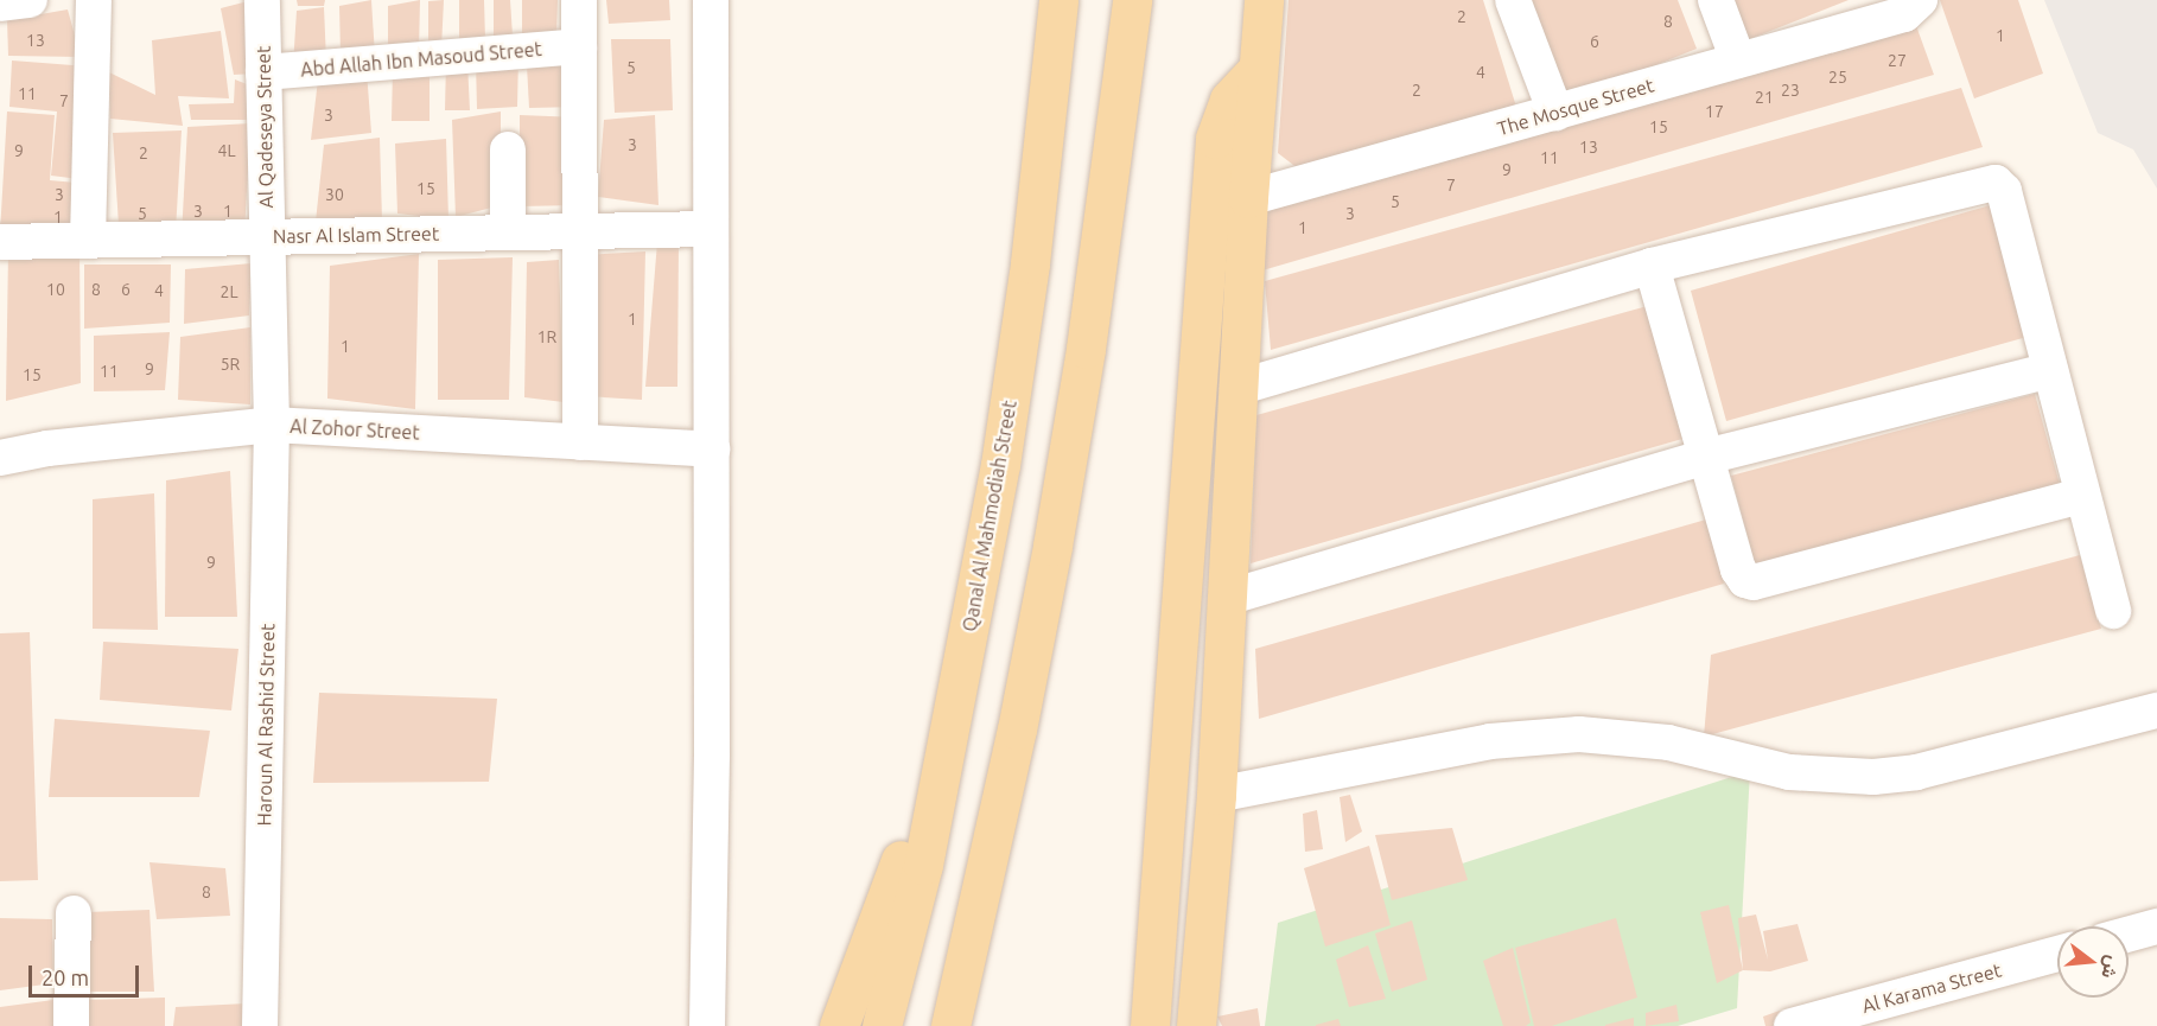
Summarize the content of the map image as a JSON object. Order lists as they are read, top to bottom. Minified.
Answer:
{"streets":{"main road":["Qanal Al Mahmodiah Street"],"street":["Abd Allah Ibn Masoud Street","The Mosque Street","Al Qadeseya Street","Nasr Al Islam Street","Al Zohor Street","Haroun Al Rashid Street","Al Karama Street"]},"crossings":[["Abd Allah Ibn Masoud Street","Al Qadeseya Street"],["Al Qadeseya Street","Nasr Al Islam Street"],["Al Qadeseya Street","Al Zohor Street"],["Al Qadeseya Street","Haroun Al Rashid Street"],["Al Zohor Street","Haroun Al Rashid Street"]],"house_numbers":["2","8","1","13","6","27","5","4","25","2","23","11","21","7","17","3","15","3","13","9","4L","2","11","9","7","15","3","30","5","3","1","5","3","1","1","10","8","6","4","2L","1","1R","1","5R","9","11","15","9","8"],"scale_bar":"20 m","north":"right"}
